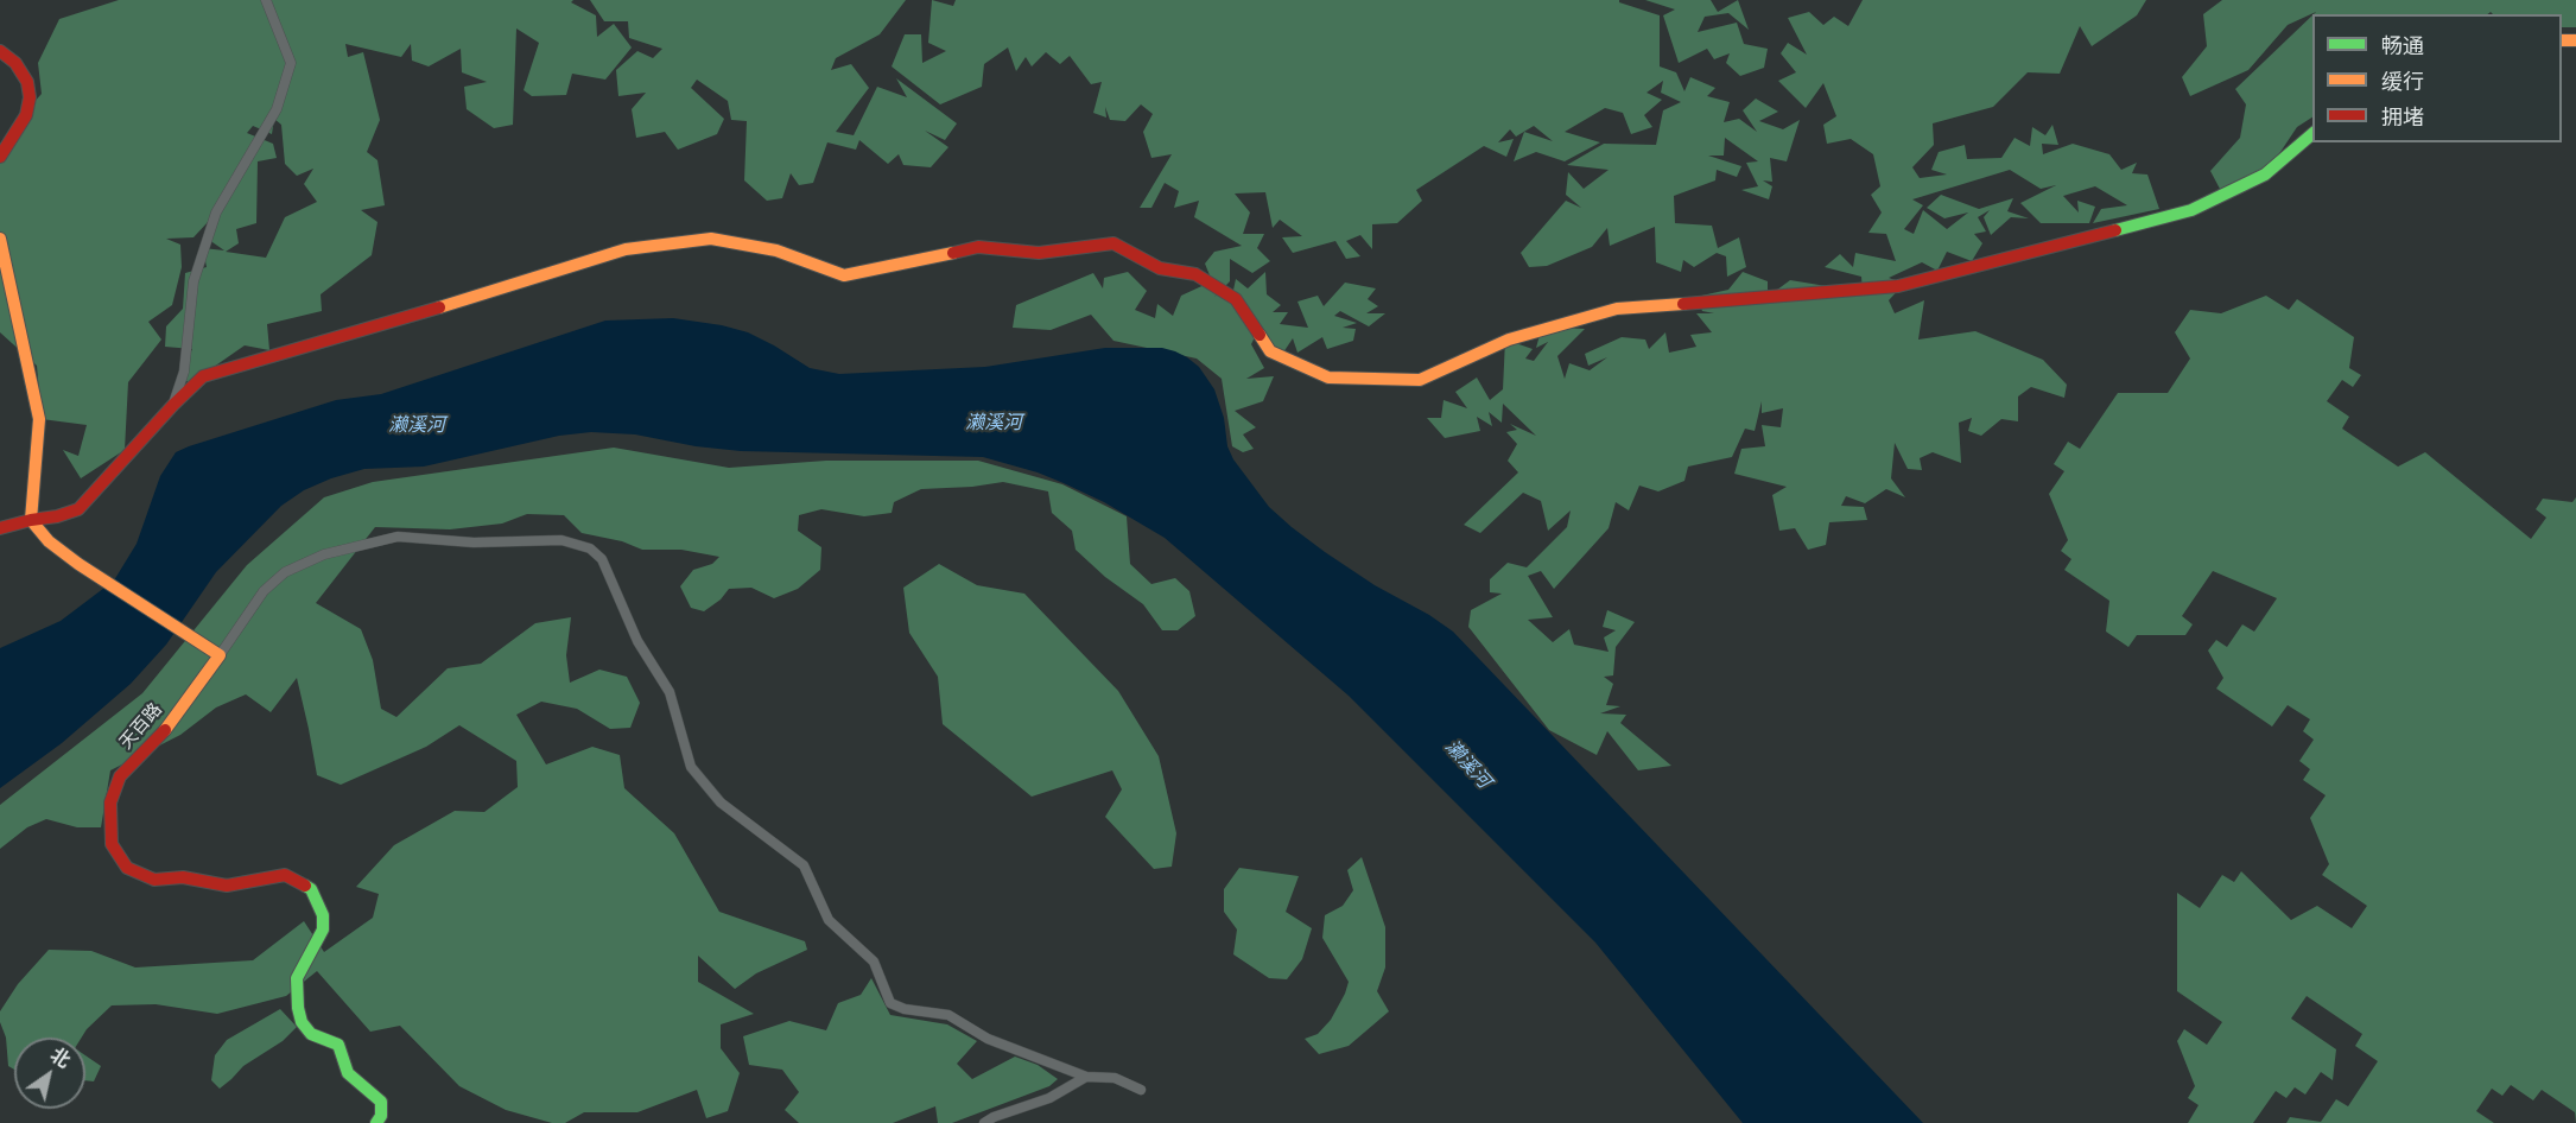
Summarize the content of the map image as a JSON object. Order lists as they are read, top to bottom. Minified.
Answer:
{"streets":{"street":["天百路"]},"water":["濑溪河"],"legend":["畅通","缓行","拥堵"],"north":"top right"}
